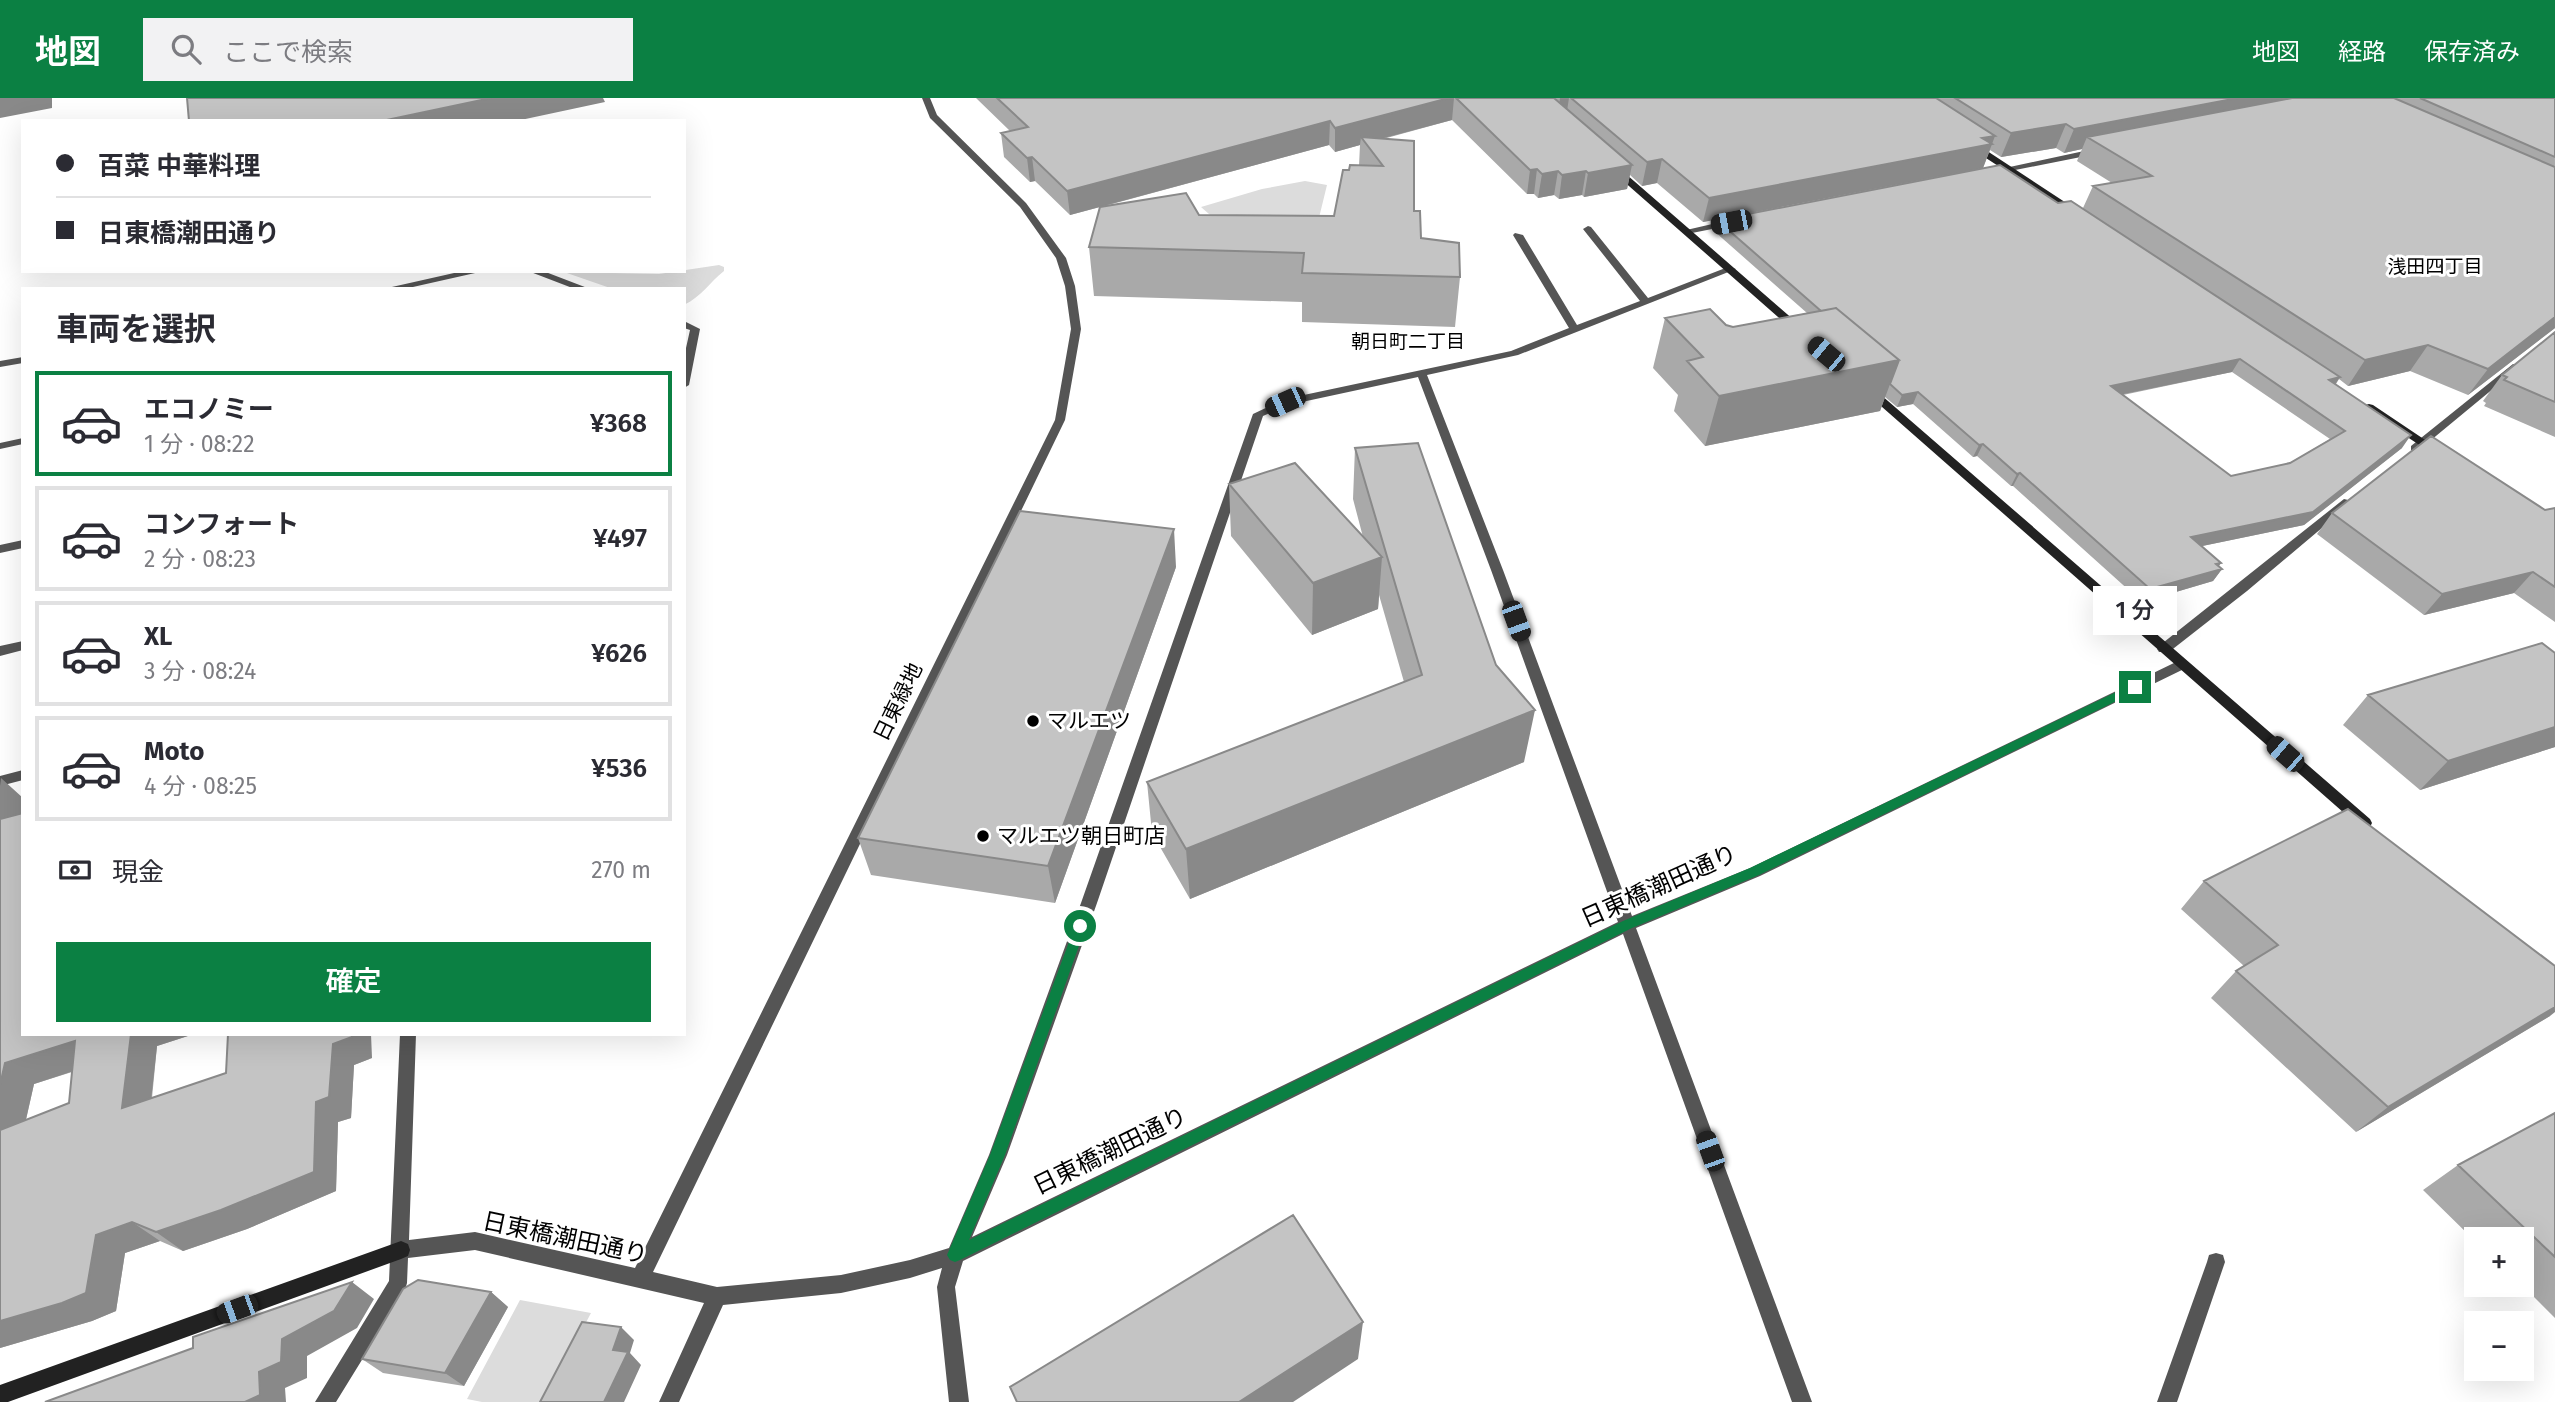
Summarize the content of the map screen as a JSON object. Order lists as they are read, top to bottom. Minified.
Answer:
{"streets":{"street":["日東緑地","日東橋潮田通り"]},"crossings":[["日東緑地","日東橋潮田通り"]],"districts":["浅田四丁目","朝日町二丁目"],"places":["マルエツ","マルエツ朝日町店"],"page":{"header":"地図","search":"ここで検索","nav":["地図","経路","保存済み"],"banner":["百菜 中華料理","日東橋潮田通り"],"heading":"車両を選択","list":[{"name":"エコノミー","note":"1 分 · 08:22","value":"¥368"},{"name":"コンフォート","note":"2 分 · 08:23","value":"¥497"},{"name":"XL","note":"3 分 · 08:24","value":"¥626"},{"name":"Moto","note":"4 分 · 08:25","value":"¥536"}],"bubble":"1 分","pay":["現金","270 m"],"buttons":"確定","map_buttons":["+","−"]}}
